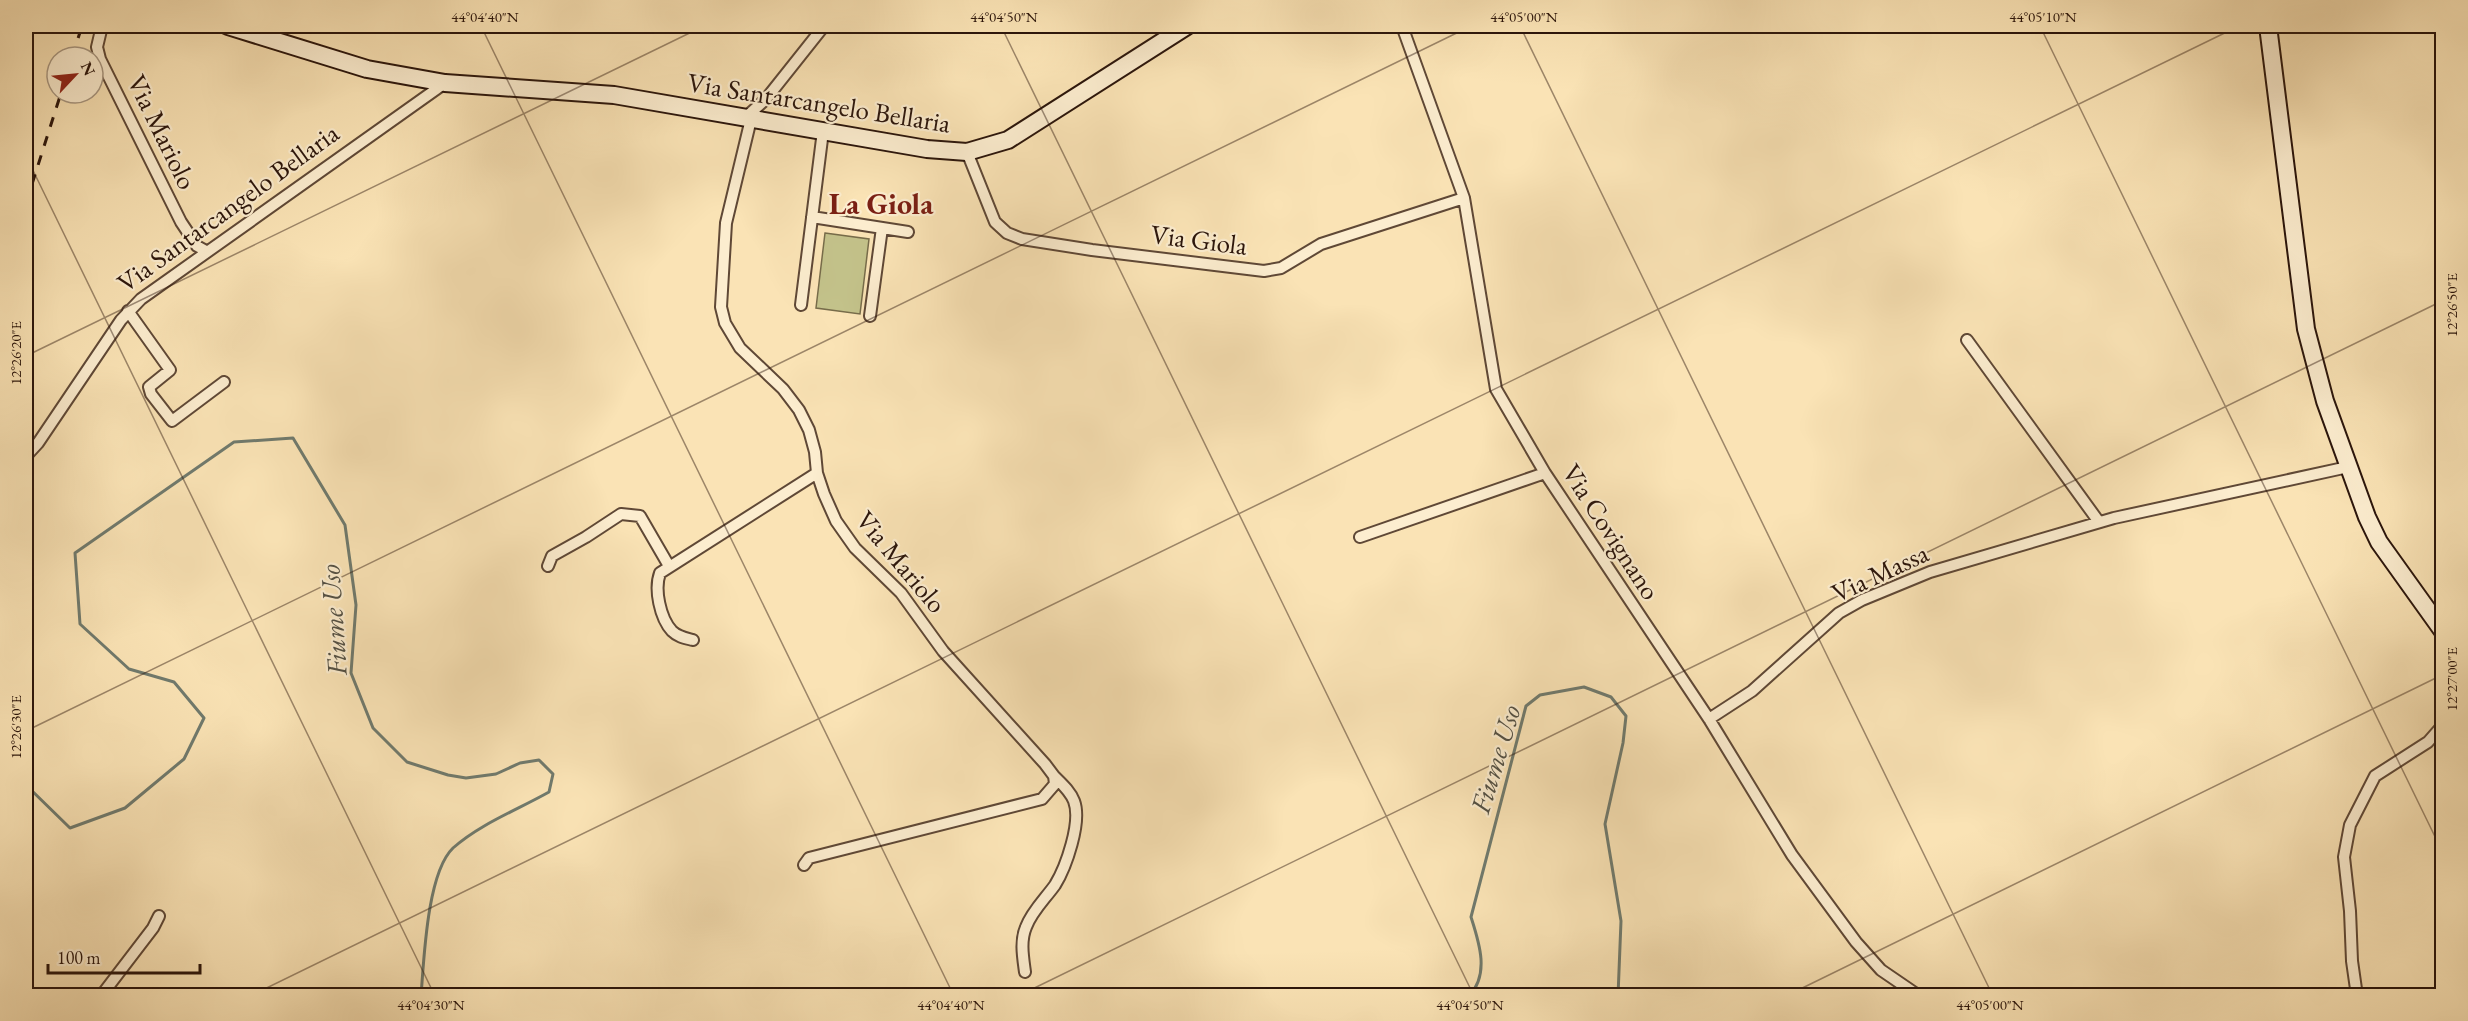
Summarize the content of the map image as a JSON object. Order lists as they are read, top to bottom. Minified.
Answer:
{"streets":{"street":["Via Santarcangelo Bellaria","Via Mariolo","Via Giola","Via Covignano","Via Massa"]},"crossings":[["Via Santarcangelo Bellaria","Via Mariolo"],["Via Santarcangelo Bellaria","Via Giola"],["Via Giola","Via Covignano"],["Via Covignano","Via Massa"]],"districts":["La Giola"],"water":["Fiume Uso"],"scale_bar":"100 m","north":"top right","coordinates":["44°04'40\"N","44°04'50\"N","44°05'00\"N","44°05'10\"N","12°26'50\"E","12°26'20\"E","12°27'00\"E","12°26'30\"E","44°04'30\"N"]}
